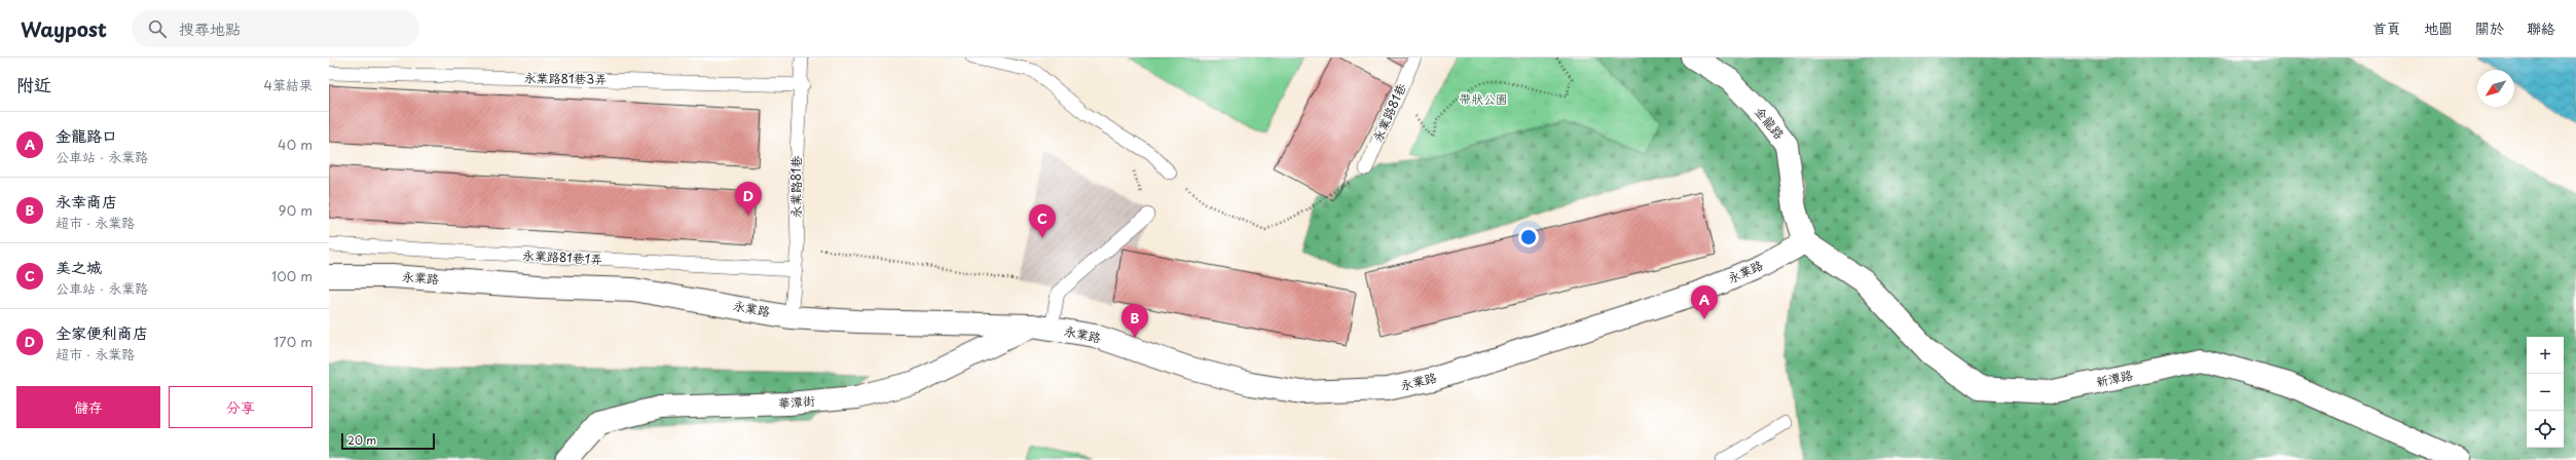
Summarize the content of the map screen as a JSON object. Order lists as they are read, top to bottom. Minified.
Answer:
{"streets":{"street":["金龍路","永業路","新潭路","華潭街"],"lane":["永業路81巷3弄","永業路81巷","永業路81巷1弄"]},"crossings":[["永業路81巷3弄","永業路81巷"],["永業路81巷","永業路81巷1弄"],["永業路81巷","永業路"],["金龍路","永業路"],["金龍路","新潭路"],["永業路","新潭路"],["永業路","華潭街"]],"parks":["帶狀公園"],"scale_bar":"20 m","north":"bottom left","page":{"header":"Waypost","search":"搜尋地點","nav":["首頁","地圖","關於","聯絡"],"heading":["附近","4筆結果"],"list":[{"mark":"A","name":"金龍路口","note":"公車站 · 永業路","value":"40 m"},{"mark":"B","name":"永幸商店","note":"超市 · 永業路","value":"90 m"},{"mark":"C","name":"美之城","note":"公車站 · 永業路","value":"100 m"},{"mark":"D","name":"全家便利商店","note":"超市 · 永業路","value":"170 m"}],"pins":["D","C","A","B"],"map_buttons":["+","−"],"buttons":["儲存","分享"],"scale":"20 m"}}
